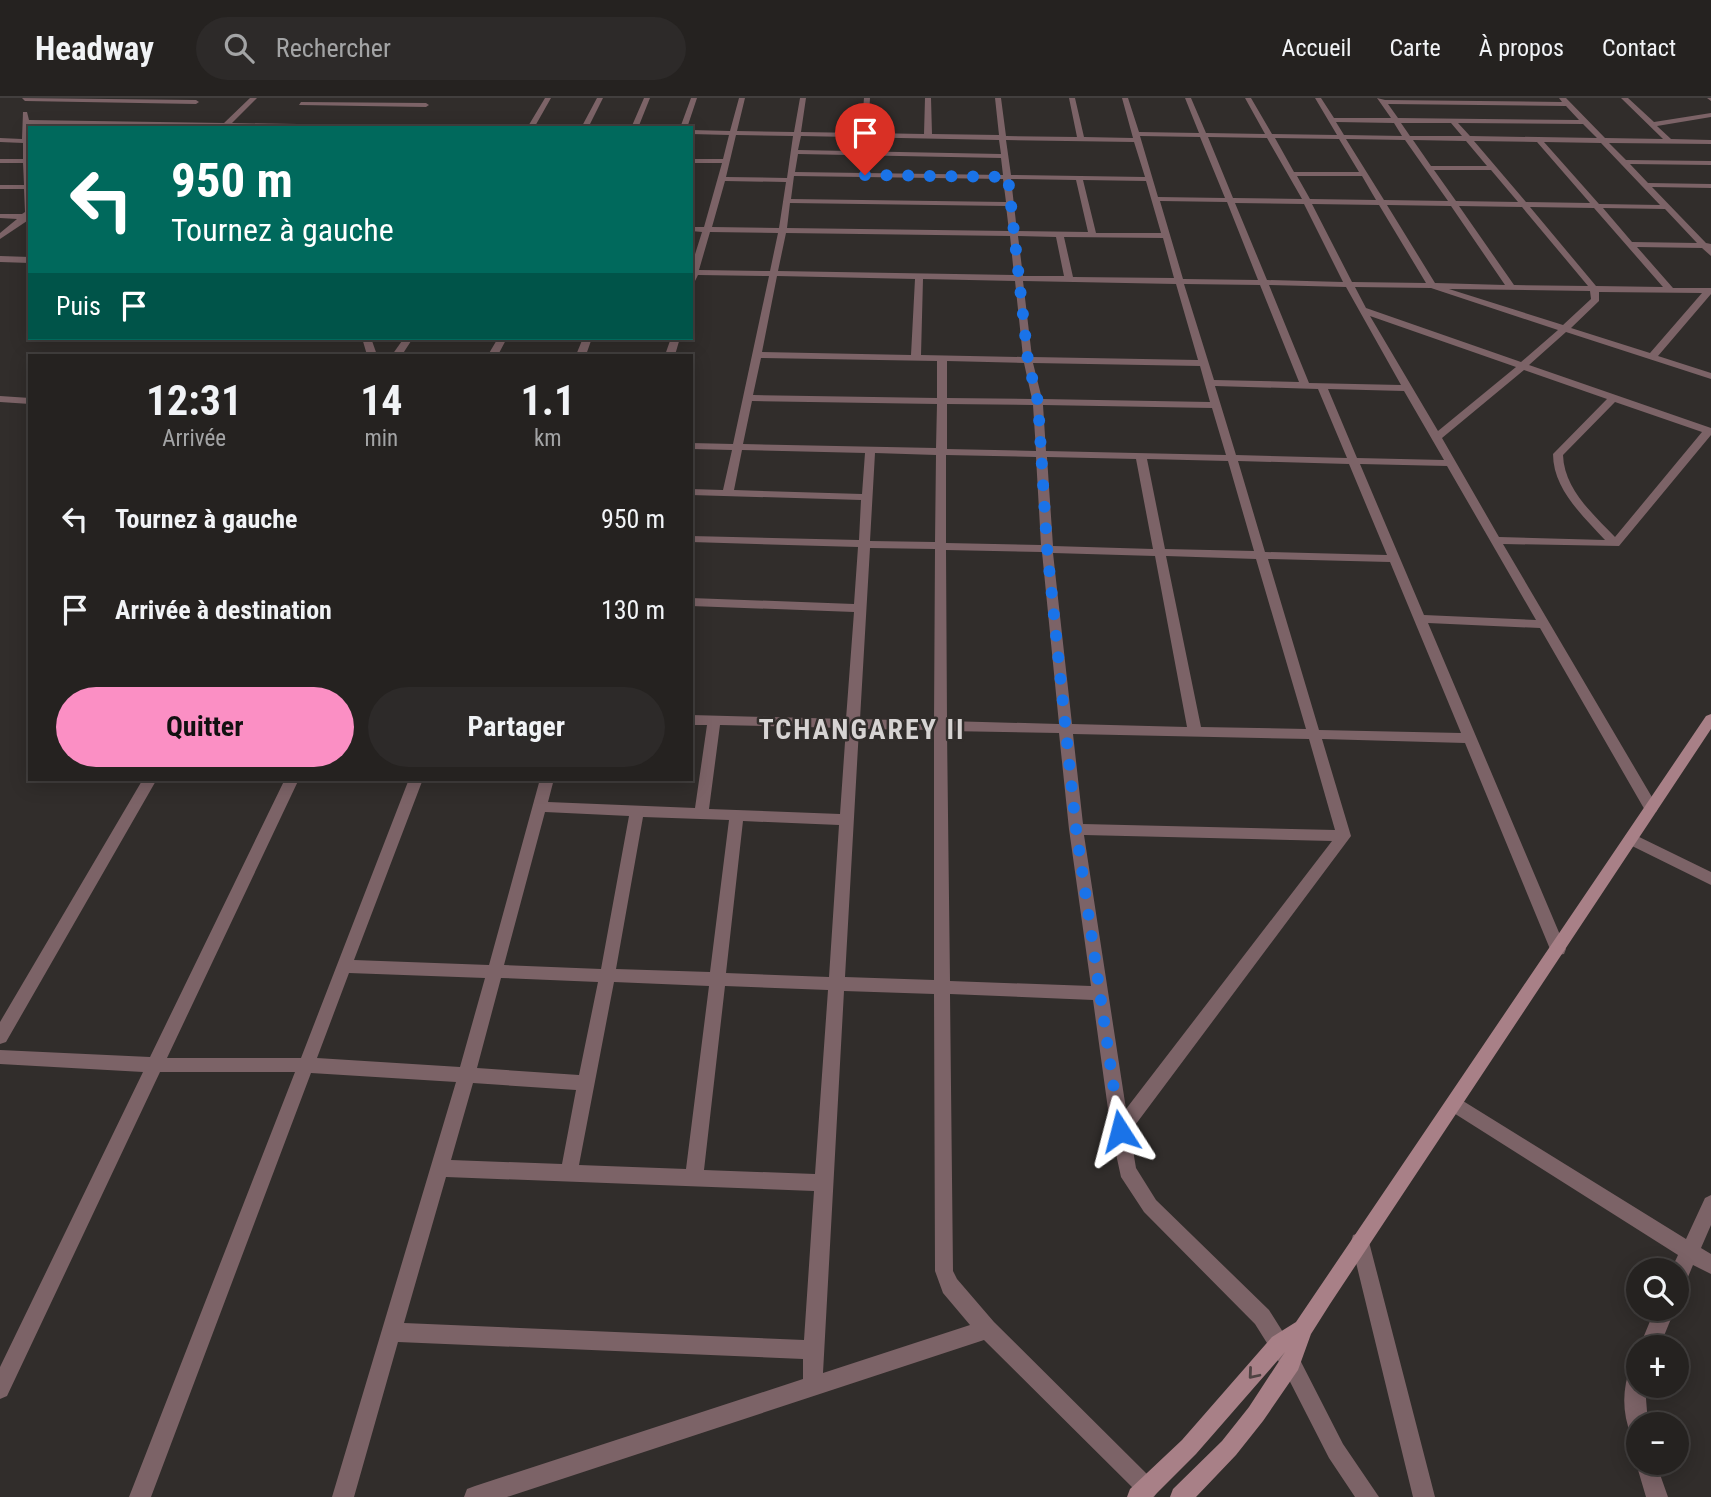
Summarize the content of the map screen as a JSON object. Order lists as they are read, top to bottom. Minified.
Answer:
{"districts":["TCHANGAREY II"],"page":{"header":"Headway","search":"Rechercher","nav":["Accueil","Carte","À propos","Contact"],"turn":["950 m","Tournez à gauche"],"then":"Puis","eta":["12:31","Arrivée","14","min","1.1","km"],"list":[{"name":"Tournez à gauche","value":"950 m"},{"name":"Arrivée à destination","value":"130 m"}],"buttons":["Quitter","Partager"],"map_buttons":["+","−"]}}
